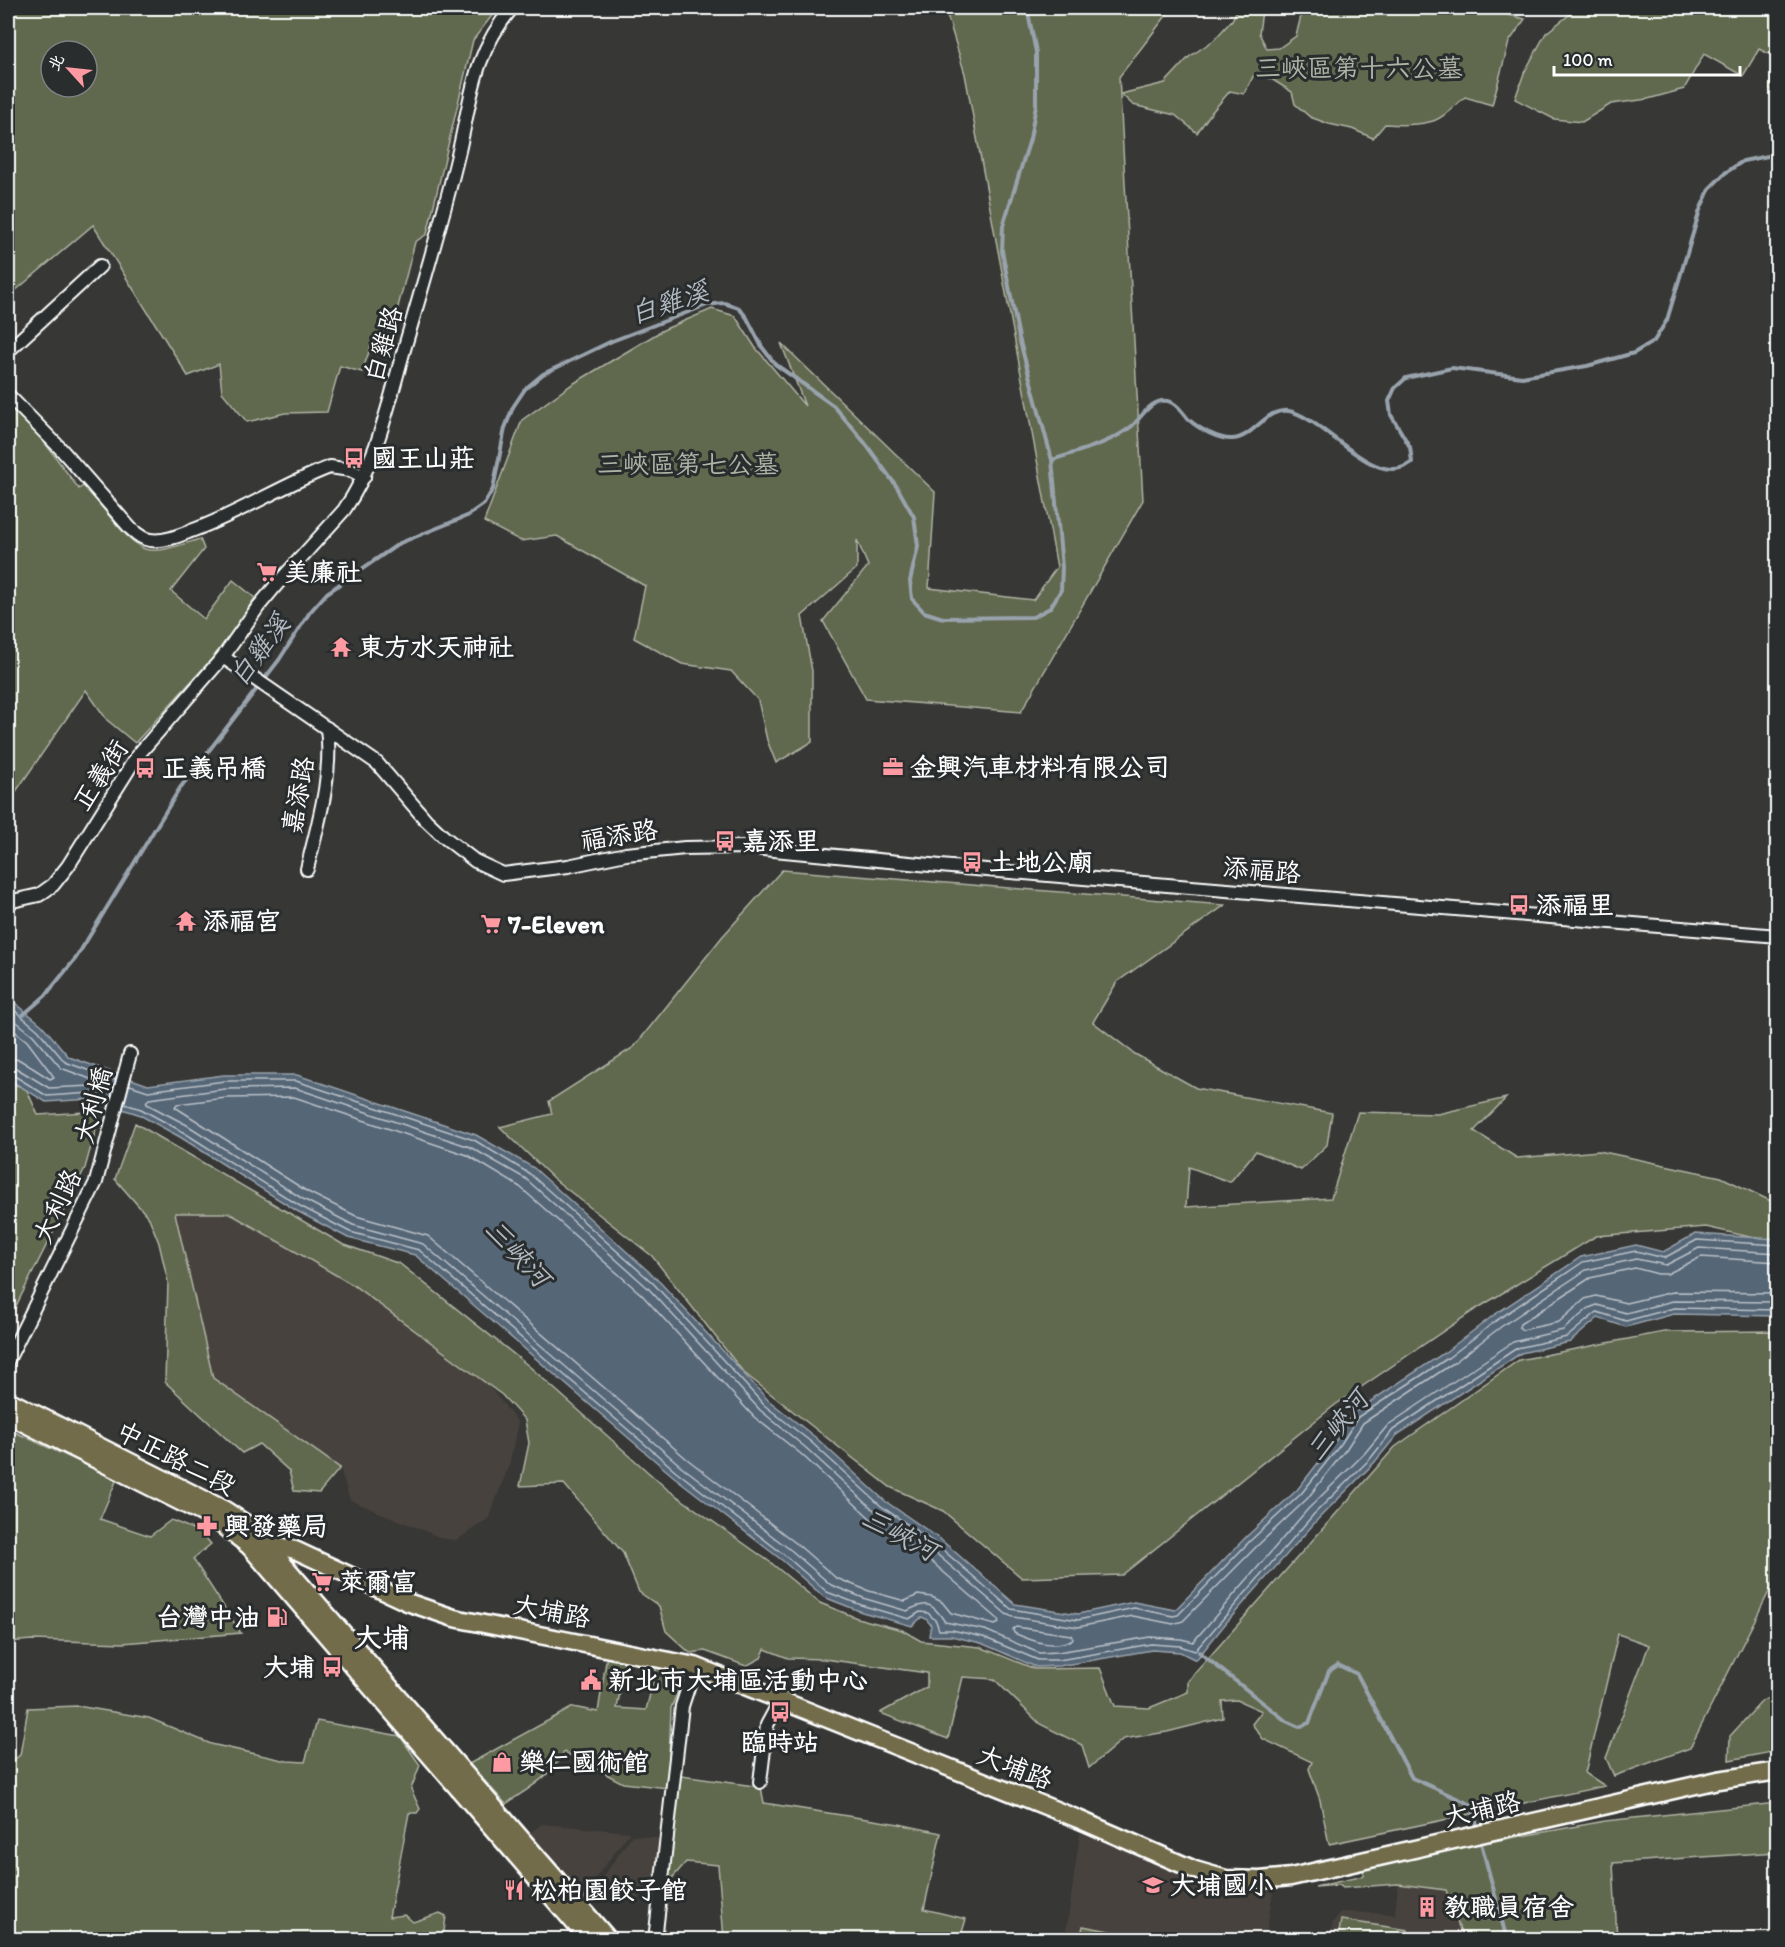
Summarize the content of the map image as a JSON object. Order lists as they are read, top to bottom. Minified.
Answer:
{"streets":{"main road":["中正路二段","大埔路"],"street":["白雞路","正義街","嘉添路","福添路","添福路","大利橋","大利路"]},"crossings":[["白雞路","正義街"],["嘉添路","福添路"],["福添路","添福路"],["大利橋","大利路"],["中正路二段","大埔路"]],"districts":["大埔"],"water":["白雞溪","三峽河"],"parks":["三峽區第十六公墓","三峽區第七公墓"],"places":{"bus stop":["國王山莊","正義吊橋","嘉添里","土地公廟","添福里","大埔","臨時站"],"supermarket":["美廉社","7-Eleven","萊爾富"],"temple":["東方水天神社","添福宮"],"office":["金興汽車材料有限公司"],"pharmacy":["興發藥局"],"fuel station":["台灣中油"],"public building":["新北市大埔區活動中心"],"shop":["樂仁國術館"],"school or university":["大埔國小"],"restaurant":["松柏園餃子館"],"building":["教職員宿舍"]},"scale_bar":"100 m","north":"top left"}
